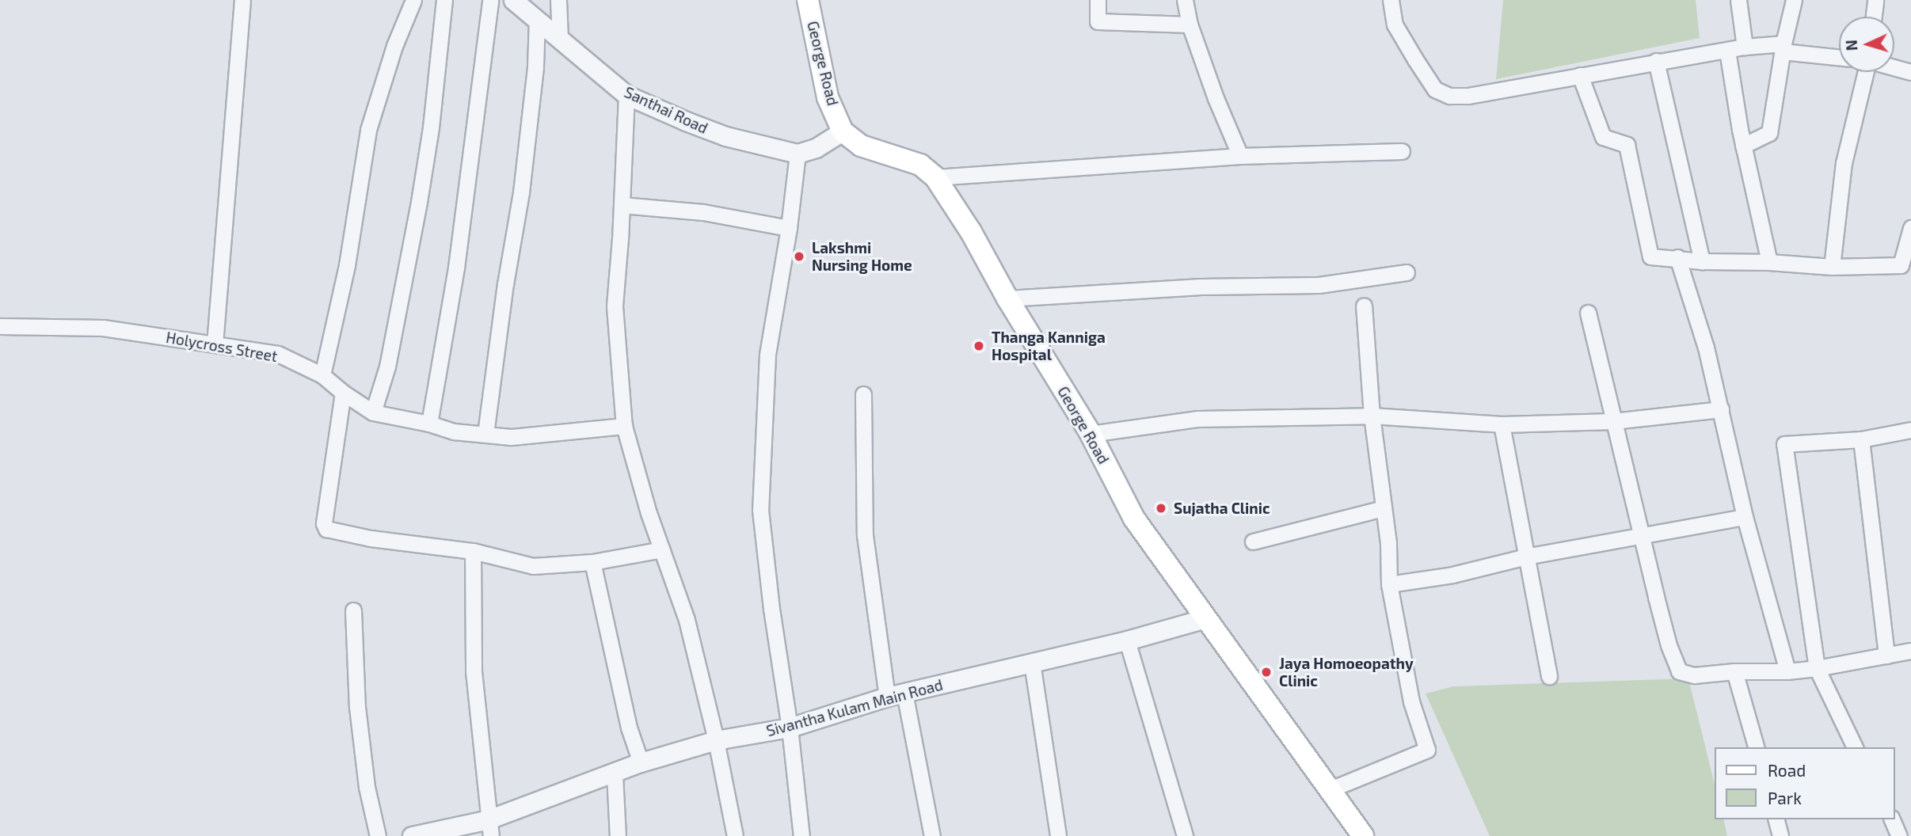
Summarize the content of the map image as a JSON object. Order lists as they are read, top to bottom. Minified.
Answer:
{"streets":{"main road":["George Road"],"street":["Santhai Road","Holycross Street","Sivantha Kulam Main Road"]},"crossings":[["George Road","Sivantha Kulam Main Road"]],"places":["Lakshmi Nursing Home","Thanga Kanniga Hospital","Sujatha Clinic","Jaya Homoeopathy Clinic"],"legend":["Road","Park"],"north":"left"}
